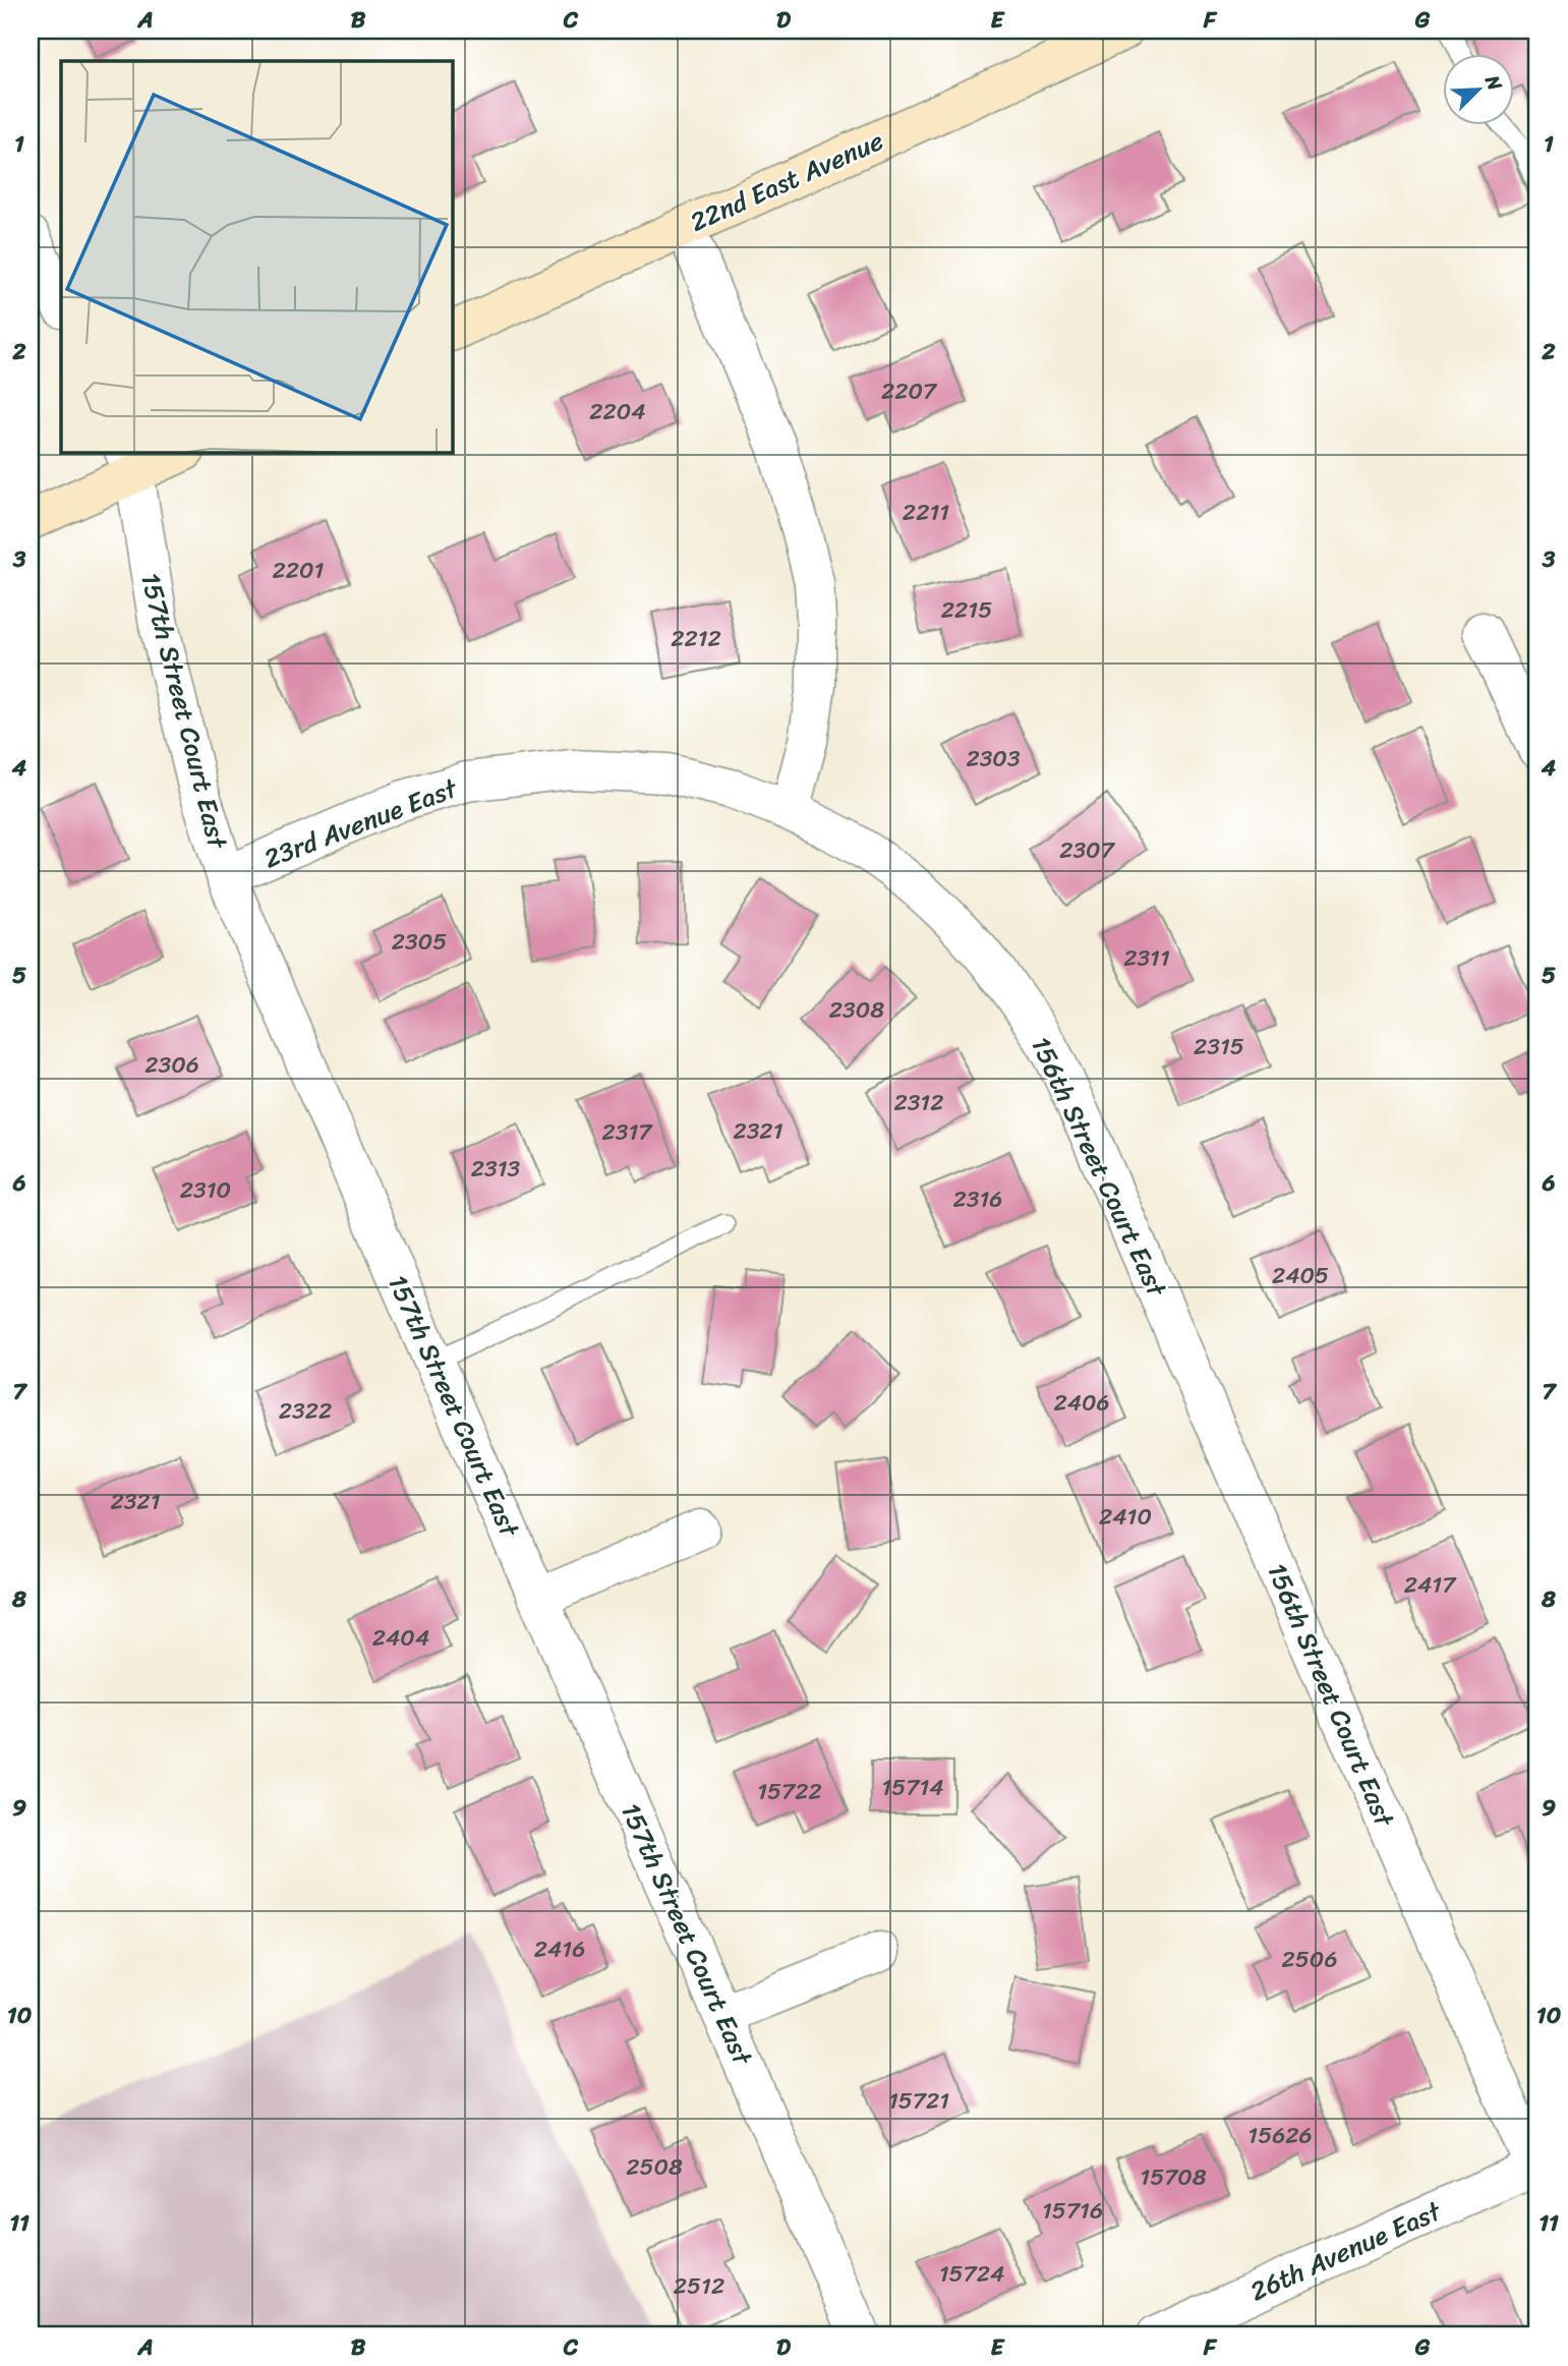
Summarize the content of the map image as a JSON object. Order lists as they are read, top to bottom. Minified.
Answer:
{"streets":{"street":["22nd East Avenue","157th Street Court East","23rd Avenue East","156th Street Court East","26th Avenue East"]},"crossings":[["157th Street Court East","23rd Avenue East"],["23rd Avenue East","156th Street Court East"],["156th Street Court East","26th Avenue East"]],"house_numbers":["2207","2204","2211","2201","2215","2212","2303","2307","2305","2311","2308","2315","2306","2312","2321","2317","2313","2310","2316","2405","2406","2322","2321","2410","2417","2404","15714","15722","2416","2506","15721","15626","2508","15708","15716","15724","2512"],"north":"top right","grid":{"columns":["A","B","C","D","E","F","G"],"rows":["1","2","3","4","5","6","7","8","9","10","11"]}}
